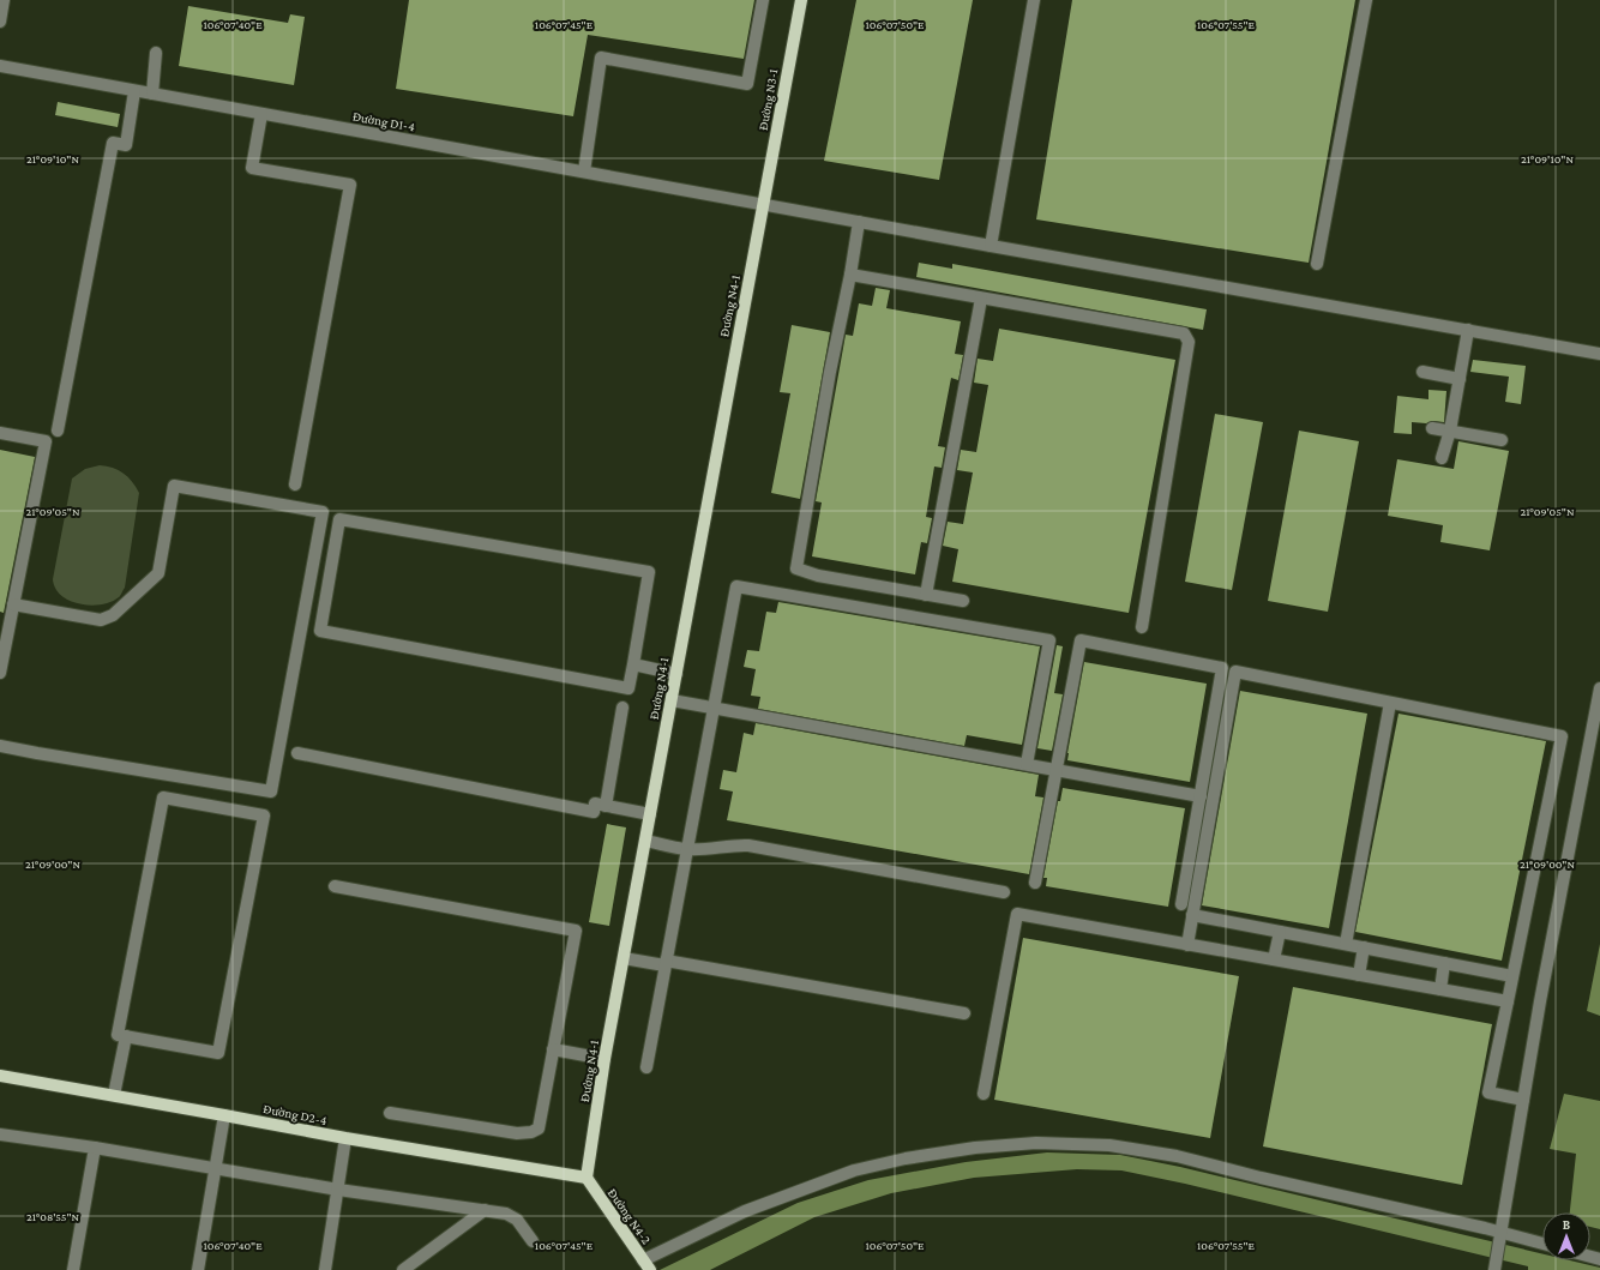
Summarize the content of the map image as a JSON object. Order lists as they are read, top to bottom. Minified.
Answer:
{"streets":{"main road":["Đường N3-1","Đường N4-1","Đường D2-4","Đường N4-2"],"street":["Đường D1-4"]},"crossings":[["Đường N3-1","Đường D1-4"],["Đường N3-1","Đường N4-1"],["Đường D1-4","Đường N4-1"],["Đường N4-1","Đường D2-4"],["Đường N4-1","Đường N4-2"],["Đường D2-4","Đường N4-2"]],"north":"top","coordinates":["106°07'40\"E","106°07'45\"E","106°07'50\"E","106°07'55\"E","21°09'10\"N","21°09'05\"N","21°09'00\"N","21°08'55\"N"]}
